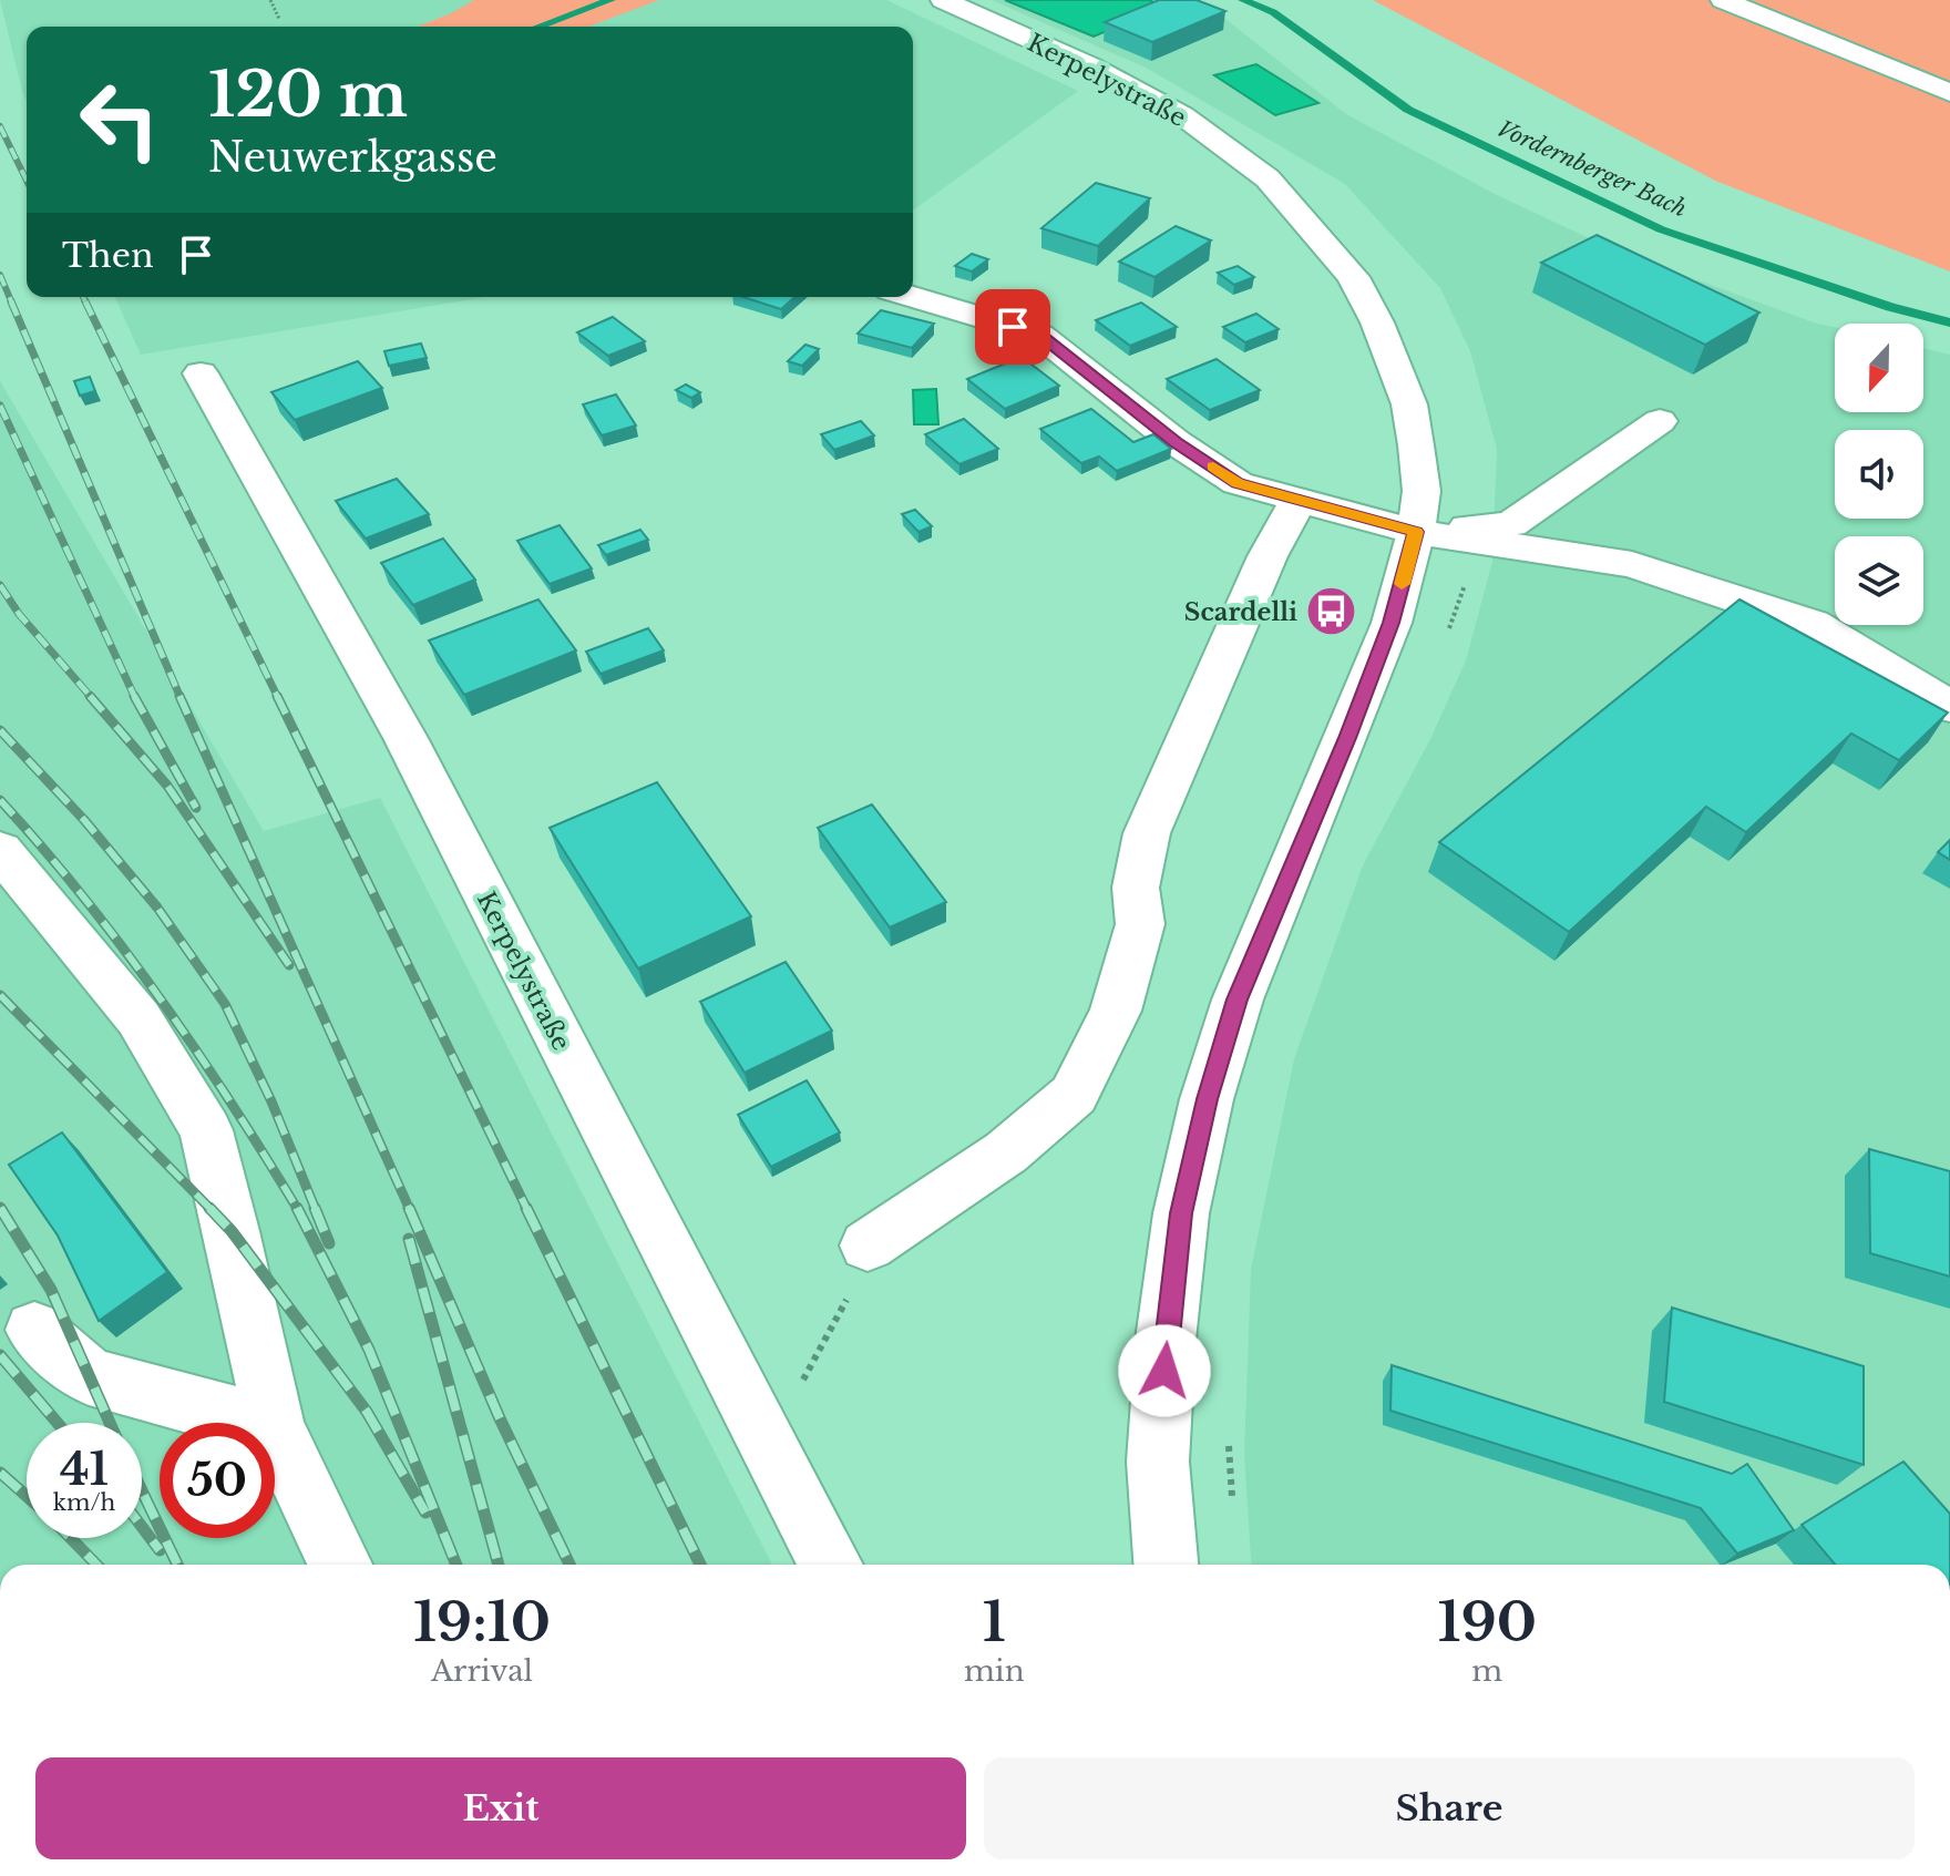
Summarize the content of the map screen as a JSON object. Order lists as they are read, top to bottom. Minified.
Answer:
{"streets":{"street":["Kerpelystraße"]},"water":["Vordernberger Bach"],"places":{"bus stop":["Scardelli"]},"north":"bottom","page":{"turn":["120 m","Neuwerkgasse"],"then":"Then","speed":"41 km/h","limit":"50","eta":["19:10","Arrival","1","min","190","m"],"buttons":["Exit","Share"]}}
